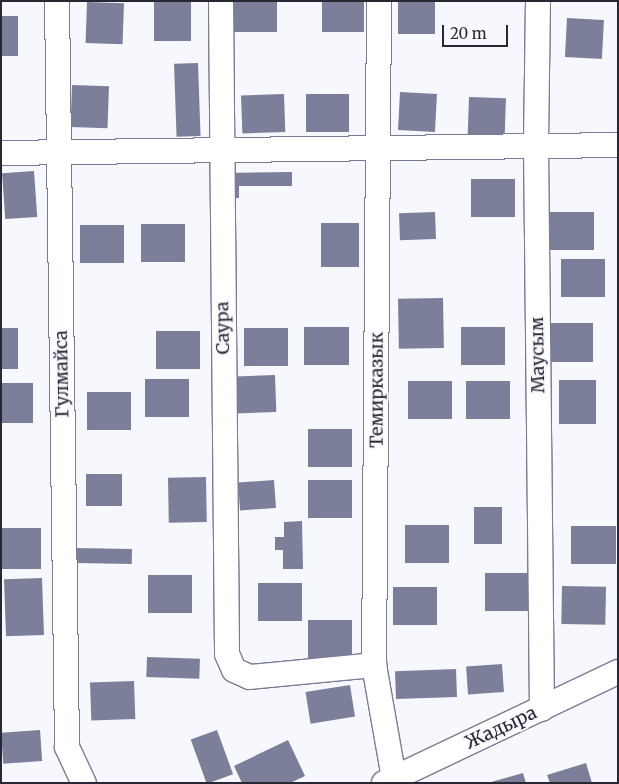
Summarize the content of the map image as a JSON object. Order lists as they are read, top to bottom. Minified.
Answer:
{"streets":{"street":["Саура","Маусым","Гулмайса","Темирказык","Жадыра"]},"crossings":[["Саура","Темирказык"],["Маусым","Жадыра"],["Темирказык","Жадыра"]],"scale_bar":"20 m"}
